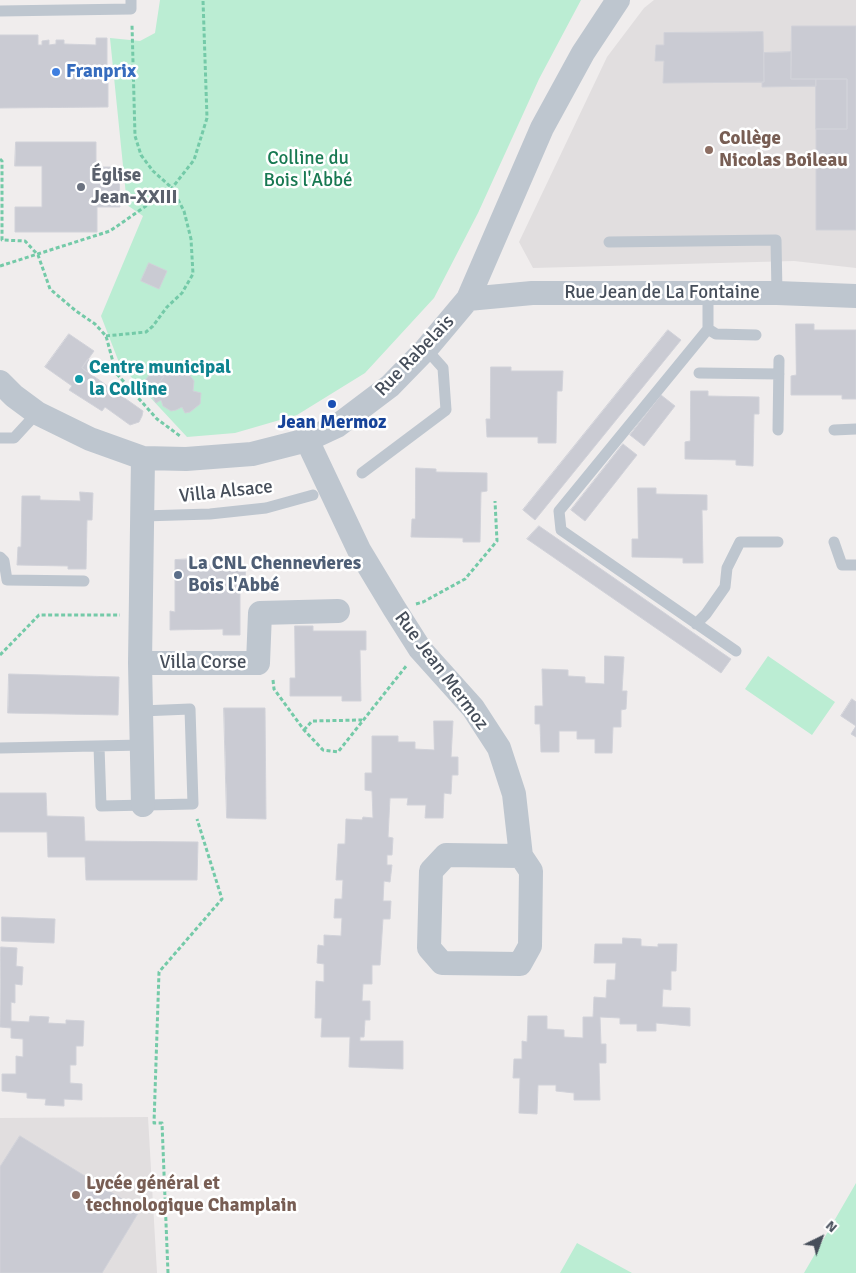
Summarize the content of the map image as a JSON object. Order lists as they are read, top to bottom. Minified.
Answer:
{"streets":{"street":["Rue Jean de La Fontaine","Rue Rabelais","Villa Corse","Rue Jean Mermoz"],"lane":["Villa Alsace"]},"crossings":[["Rue Jean de La Fontaine","Rue Rabelais"],["Rue Rabelais","Villa Corse"],["Rue Rabelais","Rue Jean Mermoz"],["Villa Alsace","Villa Corse"]],"parks":["Colline du Bois l'Abbé"],"places":["Franprix","Collège Nicolas Boileau","Église Jean-XXIII","Centre municipal la Colline","Jean Mermoz","La CNL Chennevieres Bois l'Abbé","Lycée général et technologique Champlain"],"north":"top right"}
